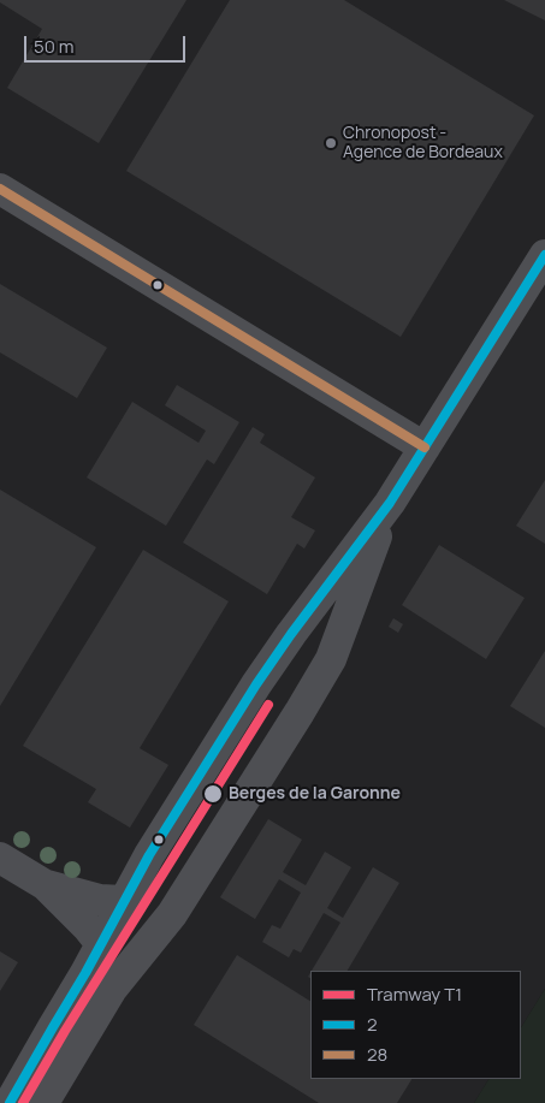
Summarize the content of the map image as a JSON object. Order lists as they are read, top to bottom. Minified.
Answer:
{"places":["Chronopost - Agence de Bordeaux","Berges de la Garonne"],"lines":["transit line 28","transit line 2","tram line T1"],"legend":["Tramway T1","2","28"],"scale_bar":"50 m"}
